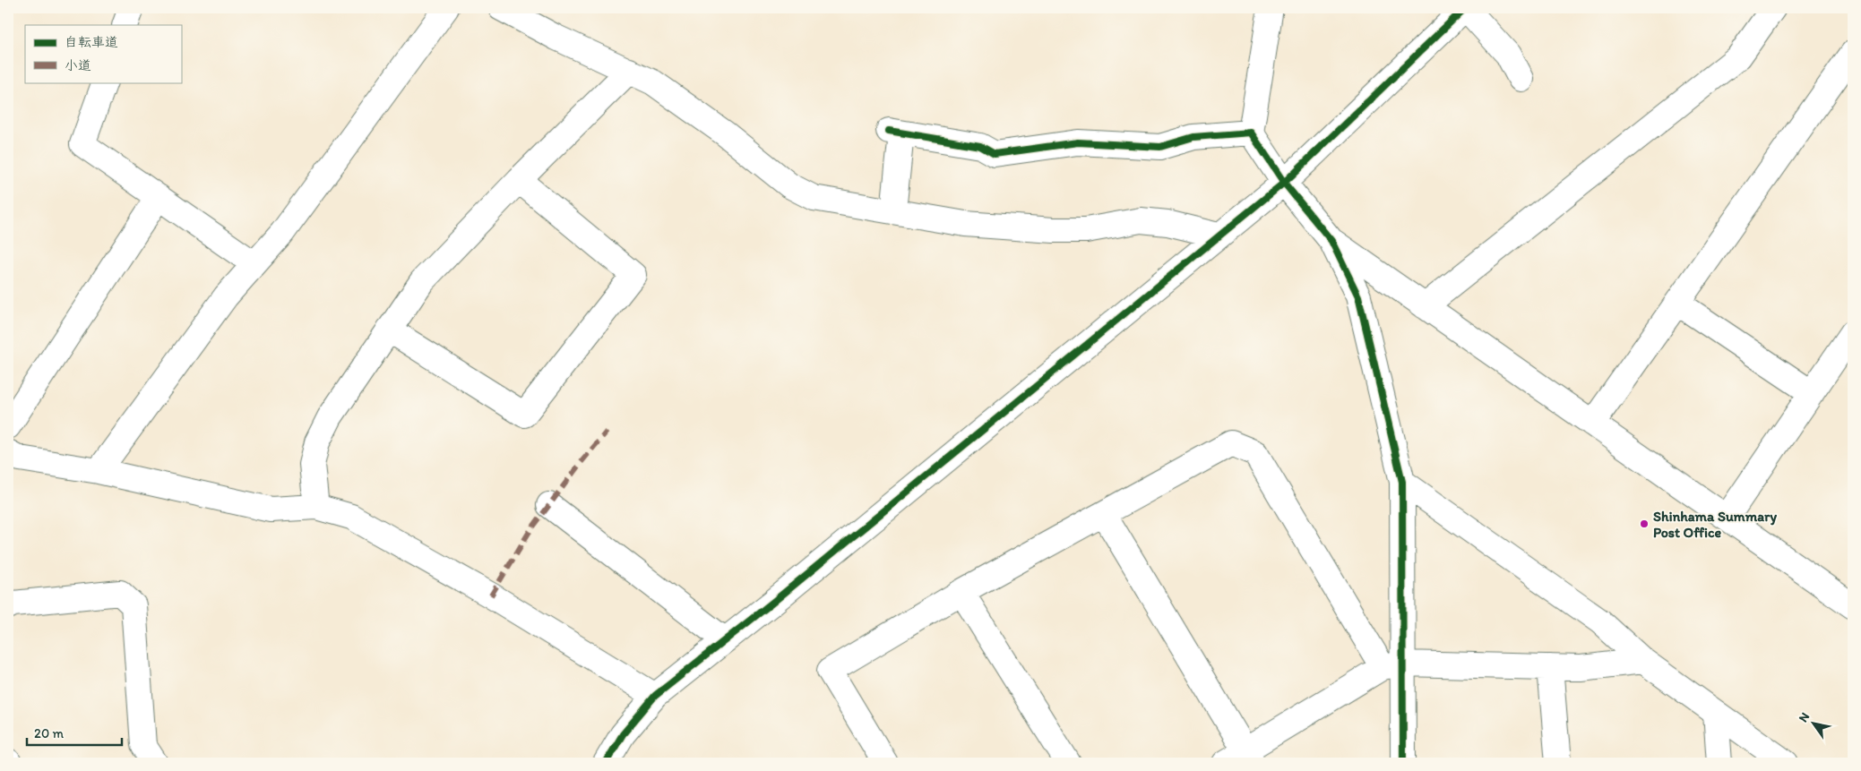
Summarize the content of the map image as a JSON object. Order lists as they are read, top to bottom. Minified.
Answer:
{"places":["Shinhama Summary Post Office"],"legend":["自転車道","小道"],"scale_bar":"20 m","north":"top left"}
